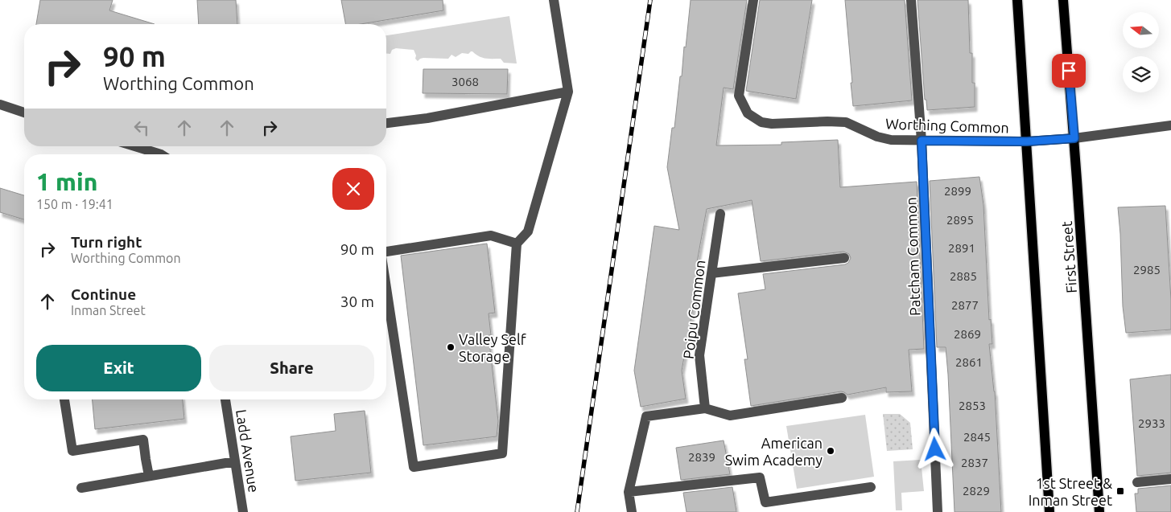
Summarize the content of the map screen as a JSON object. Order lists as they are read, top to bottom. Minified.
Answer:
{"streets":{"main road":["First Street"],"street":["Worthing Common","Patcham Common","Poipu Common","Ladd Avenue"]},"crossings":[["Worthing Common","Patcham Common"],["Worthing Common","First Street"]],"places":{"other":["Valley Self Storage","American Swim Academy"],"transit":["1st Street & Inman Street"]},"house_numbers":["3068","2899","2895","2891","2985","2885","2877","2869","2861","2853","2933","2845","2839","2837","2829"],"north":"left","page":{"turn":["90 m","Worthing Common"],"heading":["1 min","150 m · 19:41"],"list":[{"name":"Turn right","note":"Worthing Common","value":"90 m"},{"name":"Continue","note":"Inman Street","value":"30 m"}],"buttons":["Exit","Share"]}}
